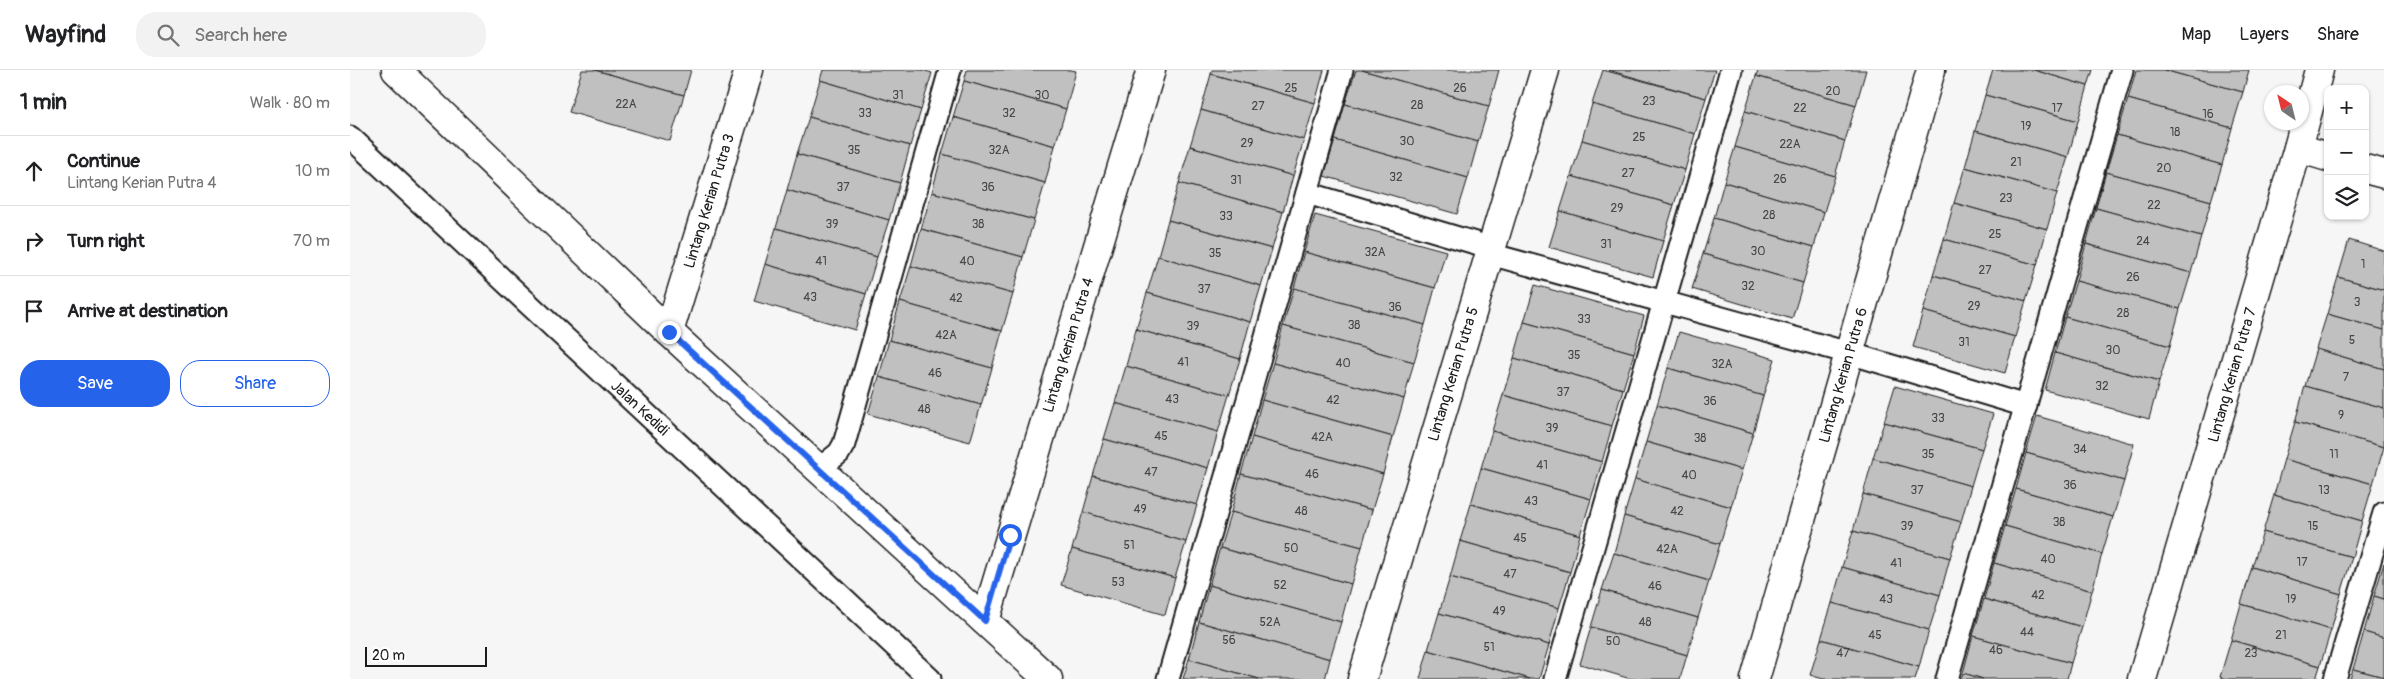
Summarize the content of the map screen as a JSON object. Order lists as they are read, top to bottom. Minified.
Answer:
{"streets":{"street":["Lintang Kerian Putra 3","Lintang Kerian Putra 4","Lintang Kerian Putra 5","Lintang Kerian Putra 6","Lintang Kerian Putra 7"],"lane":["Jalan Kedidi"]},"house_numbers":["25","26","20","31","30","23","22A","28","27","22","17","33","32","16","19","18","25","30","29","22A","35","32A","21","20","27","32","26","31","37","36","23","22","29","28","33","39","38","25","24","31","30","32A","35","41","40","1","27","26","32","37","43","42","3","29","36","28","33","38","39","42A","5","31","30","35","41","40","32A","46","7","32","37","43","42","36","48","9","33","39","45","42A","38","34","35","11","41","47","46","40","36","37","13","43","49","48","42","38","39","15","45","51","50","42A","40","17","41","47","53","52","46","42","43","19","49","52A","48","44","45","21","56","50","51","46","47","23"],"scale_bar":"20 m","north":"top left","page":{"header":"Wayfind","search":"Search here","nav":["Map","Layers","Share"],"heading":["1 min","Walk · 80 m"],"map_buttons":["+","−"],"list":[["Continue","Lintang Kerian Putra 4","10 m"],["Turn right","70 m"],"Arrive at destination"],"buttons":["Save","Share"],"scale":"20 m"}}
